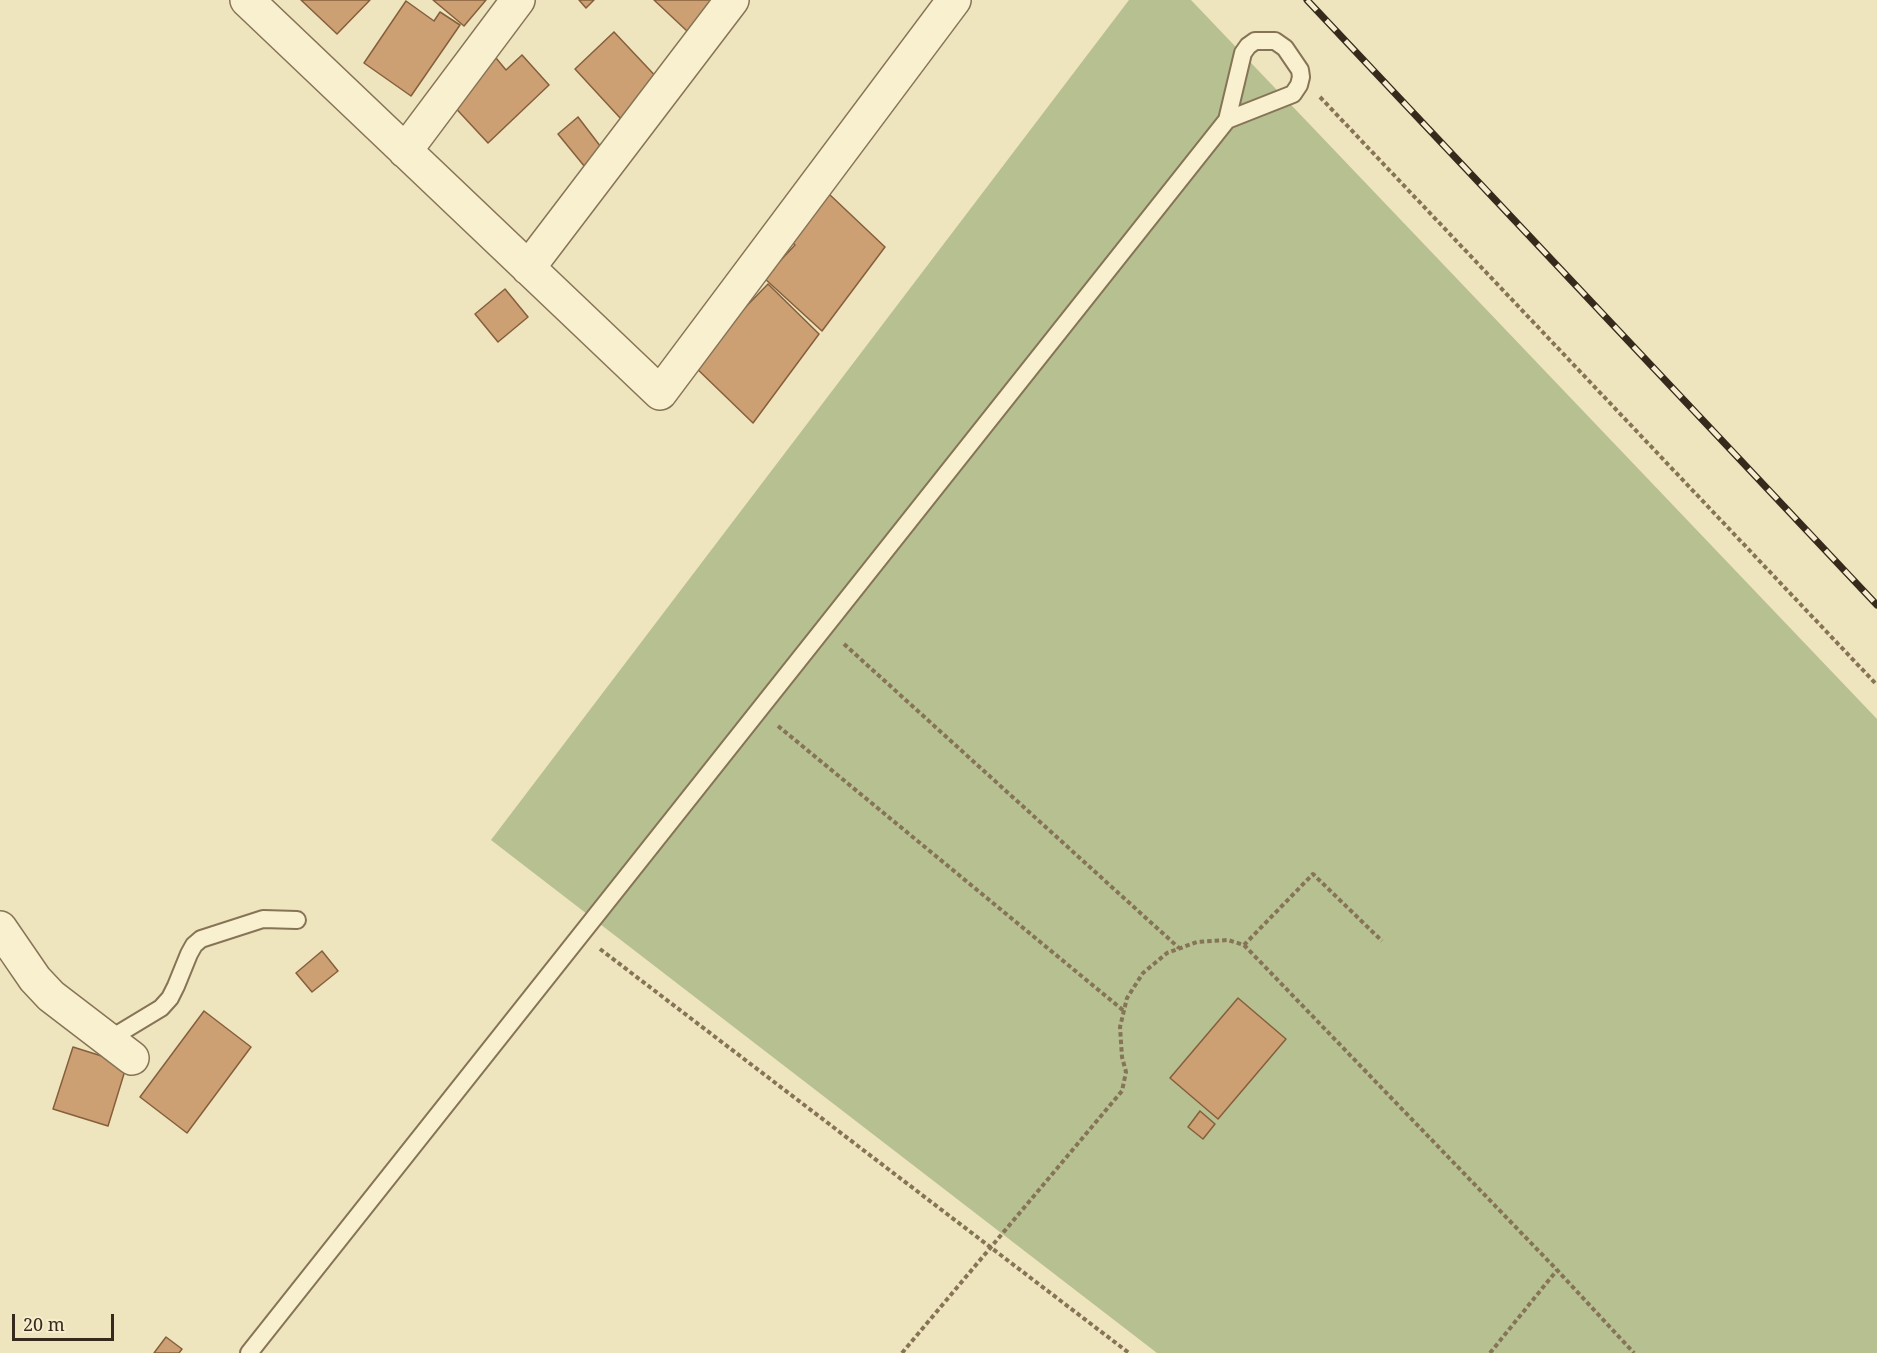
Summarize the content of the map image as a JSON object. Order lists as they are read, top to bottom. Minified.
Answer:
{"scale_bar":"20 m"}
